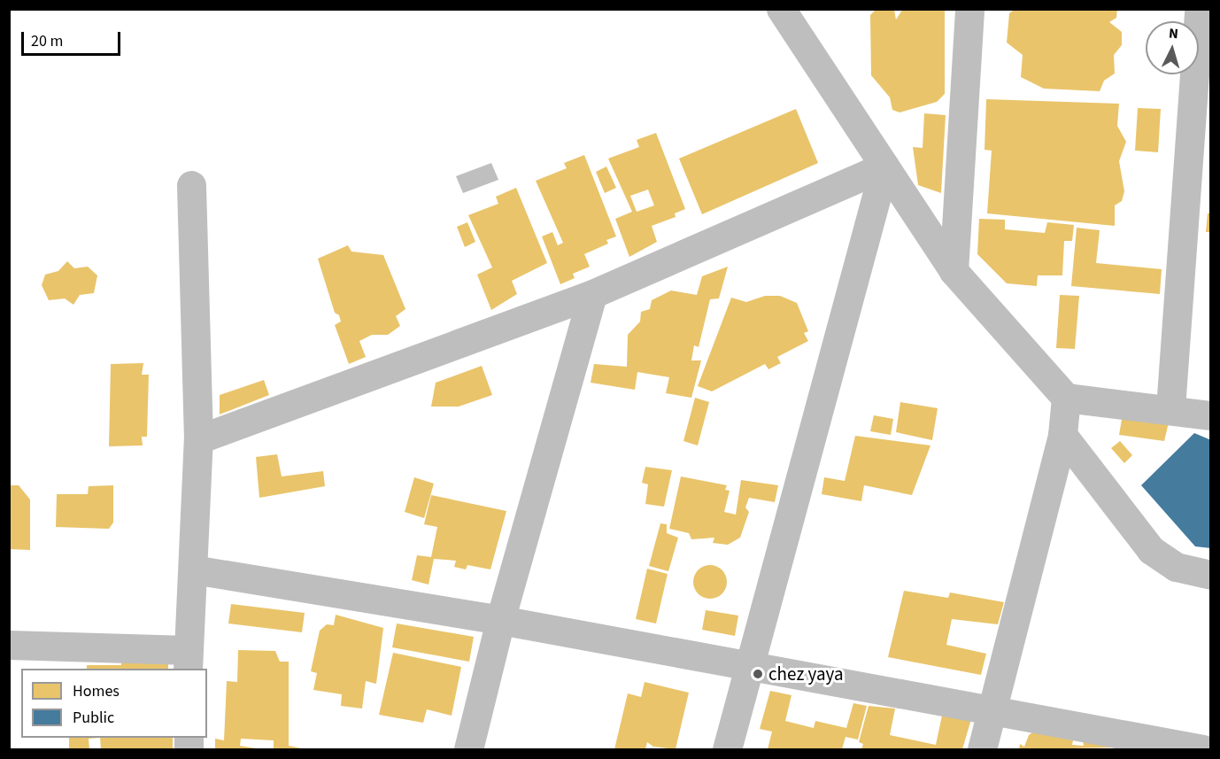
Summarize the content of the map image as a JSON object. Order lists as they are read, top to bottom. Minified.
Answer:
{"places":["chez yaya"],"legend":["Homes","Public"],"scale_bar":"20 m","north":"top"}
